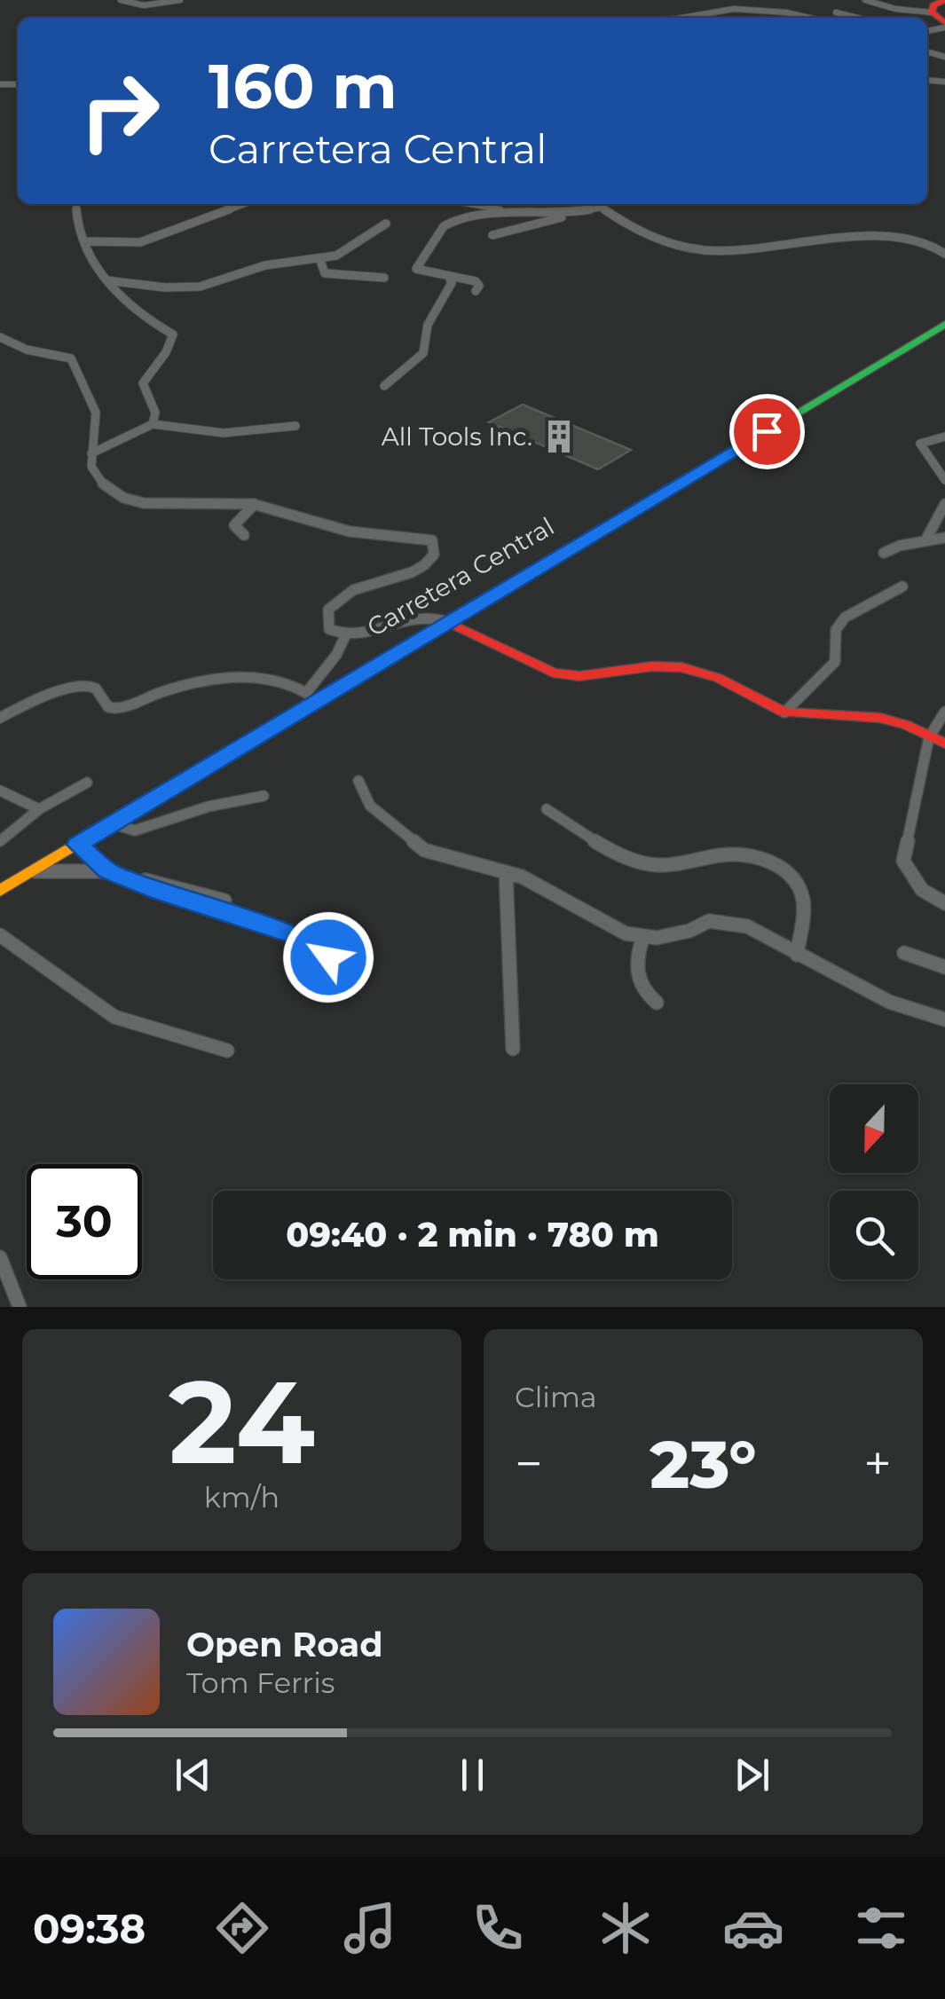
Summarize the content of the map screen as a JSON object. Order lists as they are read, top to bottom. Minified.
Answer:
{"streets":{"main road":["Carretera Central"]},"places":{"building":["All Tools Inc."]},"north":"bottom","page":{"turn":["160 m","Carretera Central"],"limit":"30","trip":"09:40 · 2 min · 780 m","tile":[["24","km/h"],"Clima"],"heat":["−","23°","+"],"song":["Open Road","Tom Ferris"],"tabs":"09:38"}}
